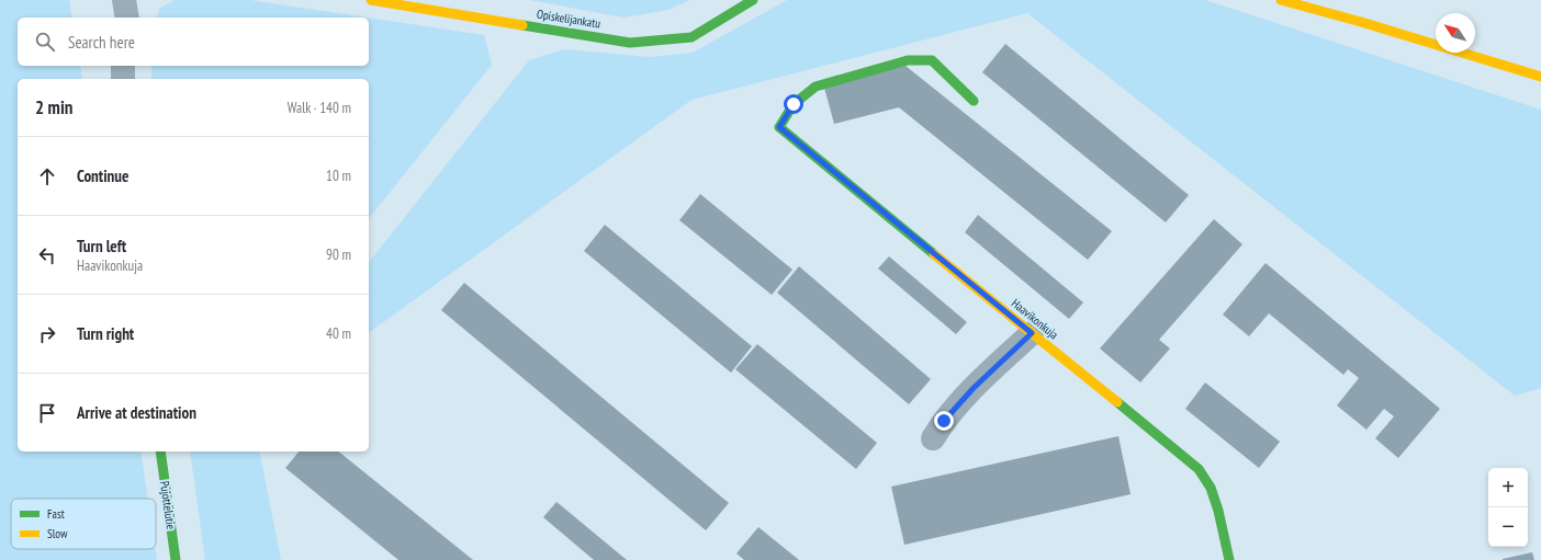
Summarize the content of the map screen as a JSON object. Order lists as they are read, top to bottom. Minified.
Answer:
{"streets":{"street":["Opiskelijankatu","Haavikonkuja","Pujottelutie"]},"legend":["Fast","Slow"],"north":"top left","page":{"search":"Search here","heading":["2 min","Walk · 140 m"],"list":[["Continue","10 m"],["Turn left","Haavikonkuja","90 m"],["Turn right","40 m"],"Arrive at destination"],"map_buttons":["+","−"]}}
